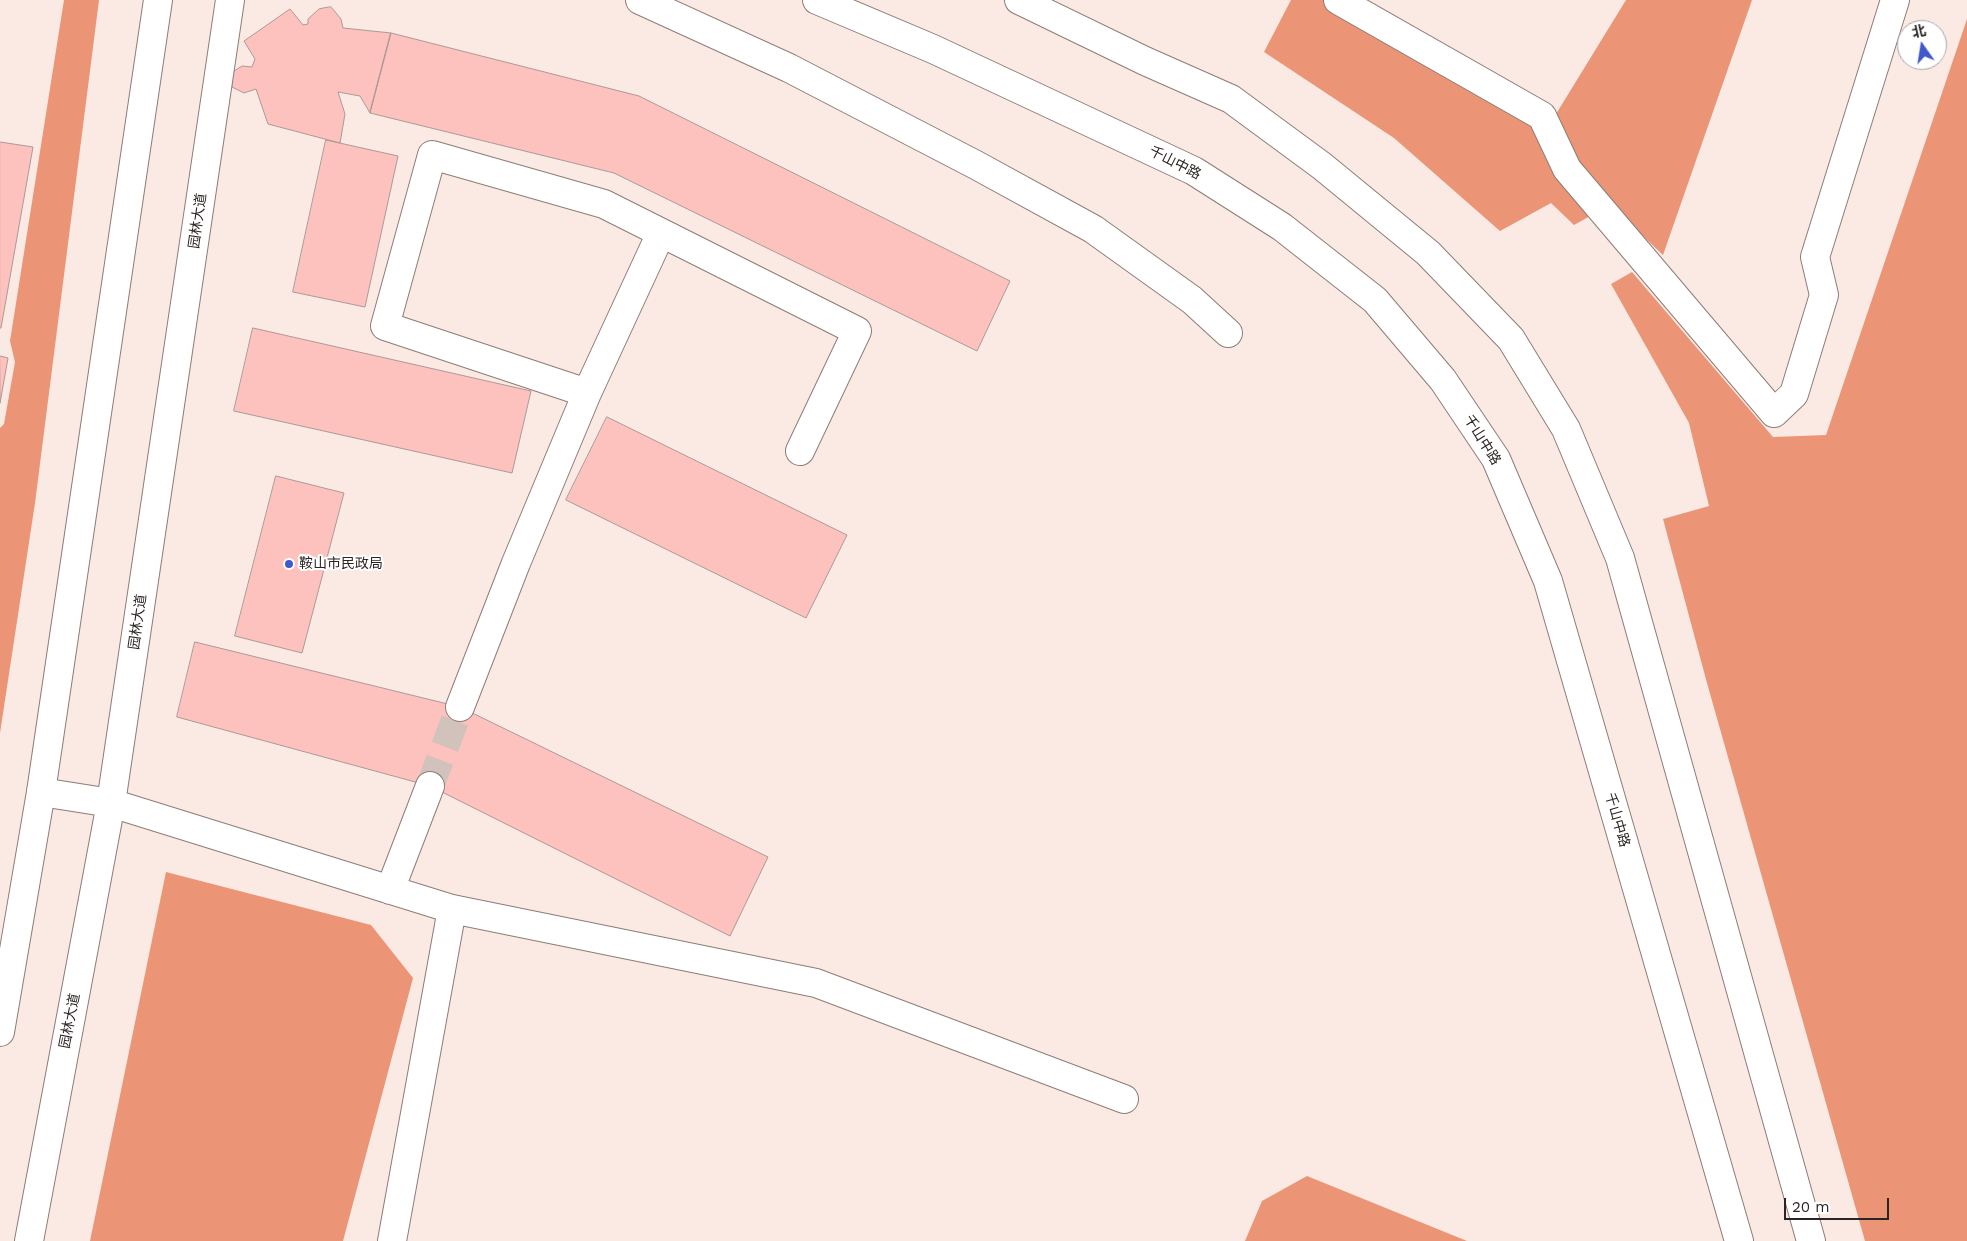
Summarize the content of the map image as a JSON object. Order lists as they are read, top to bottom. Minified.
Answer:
{"streets":{"main road":["千山中路","园林大道"]},"places":["鞍山市民政局"],"scale_bar":"20 m","north":"top"}
